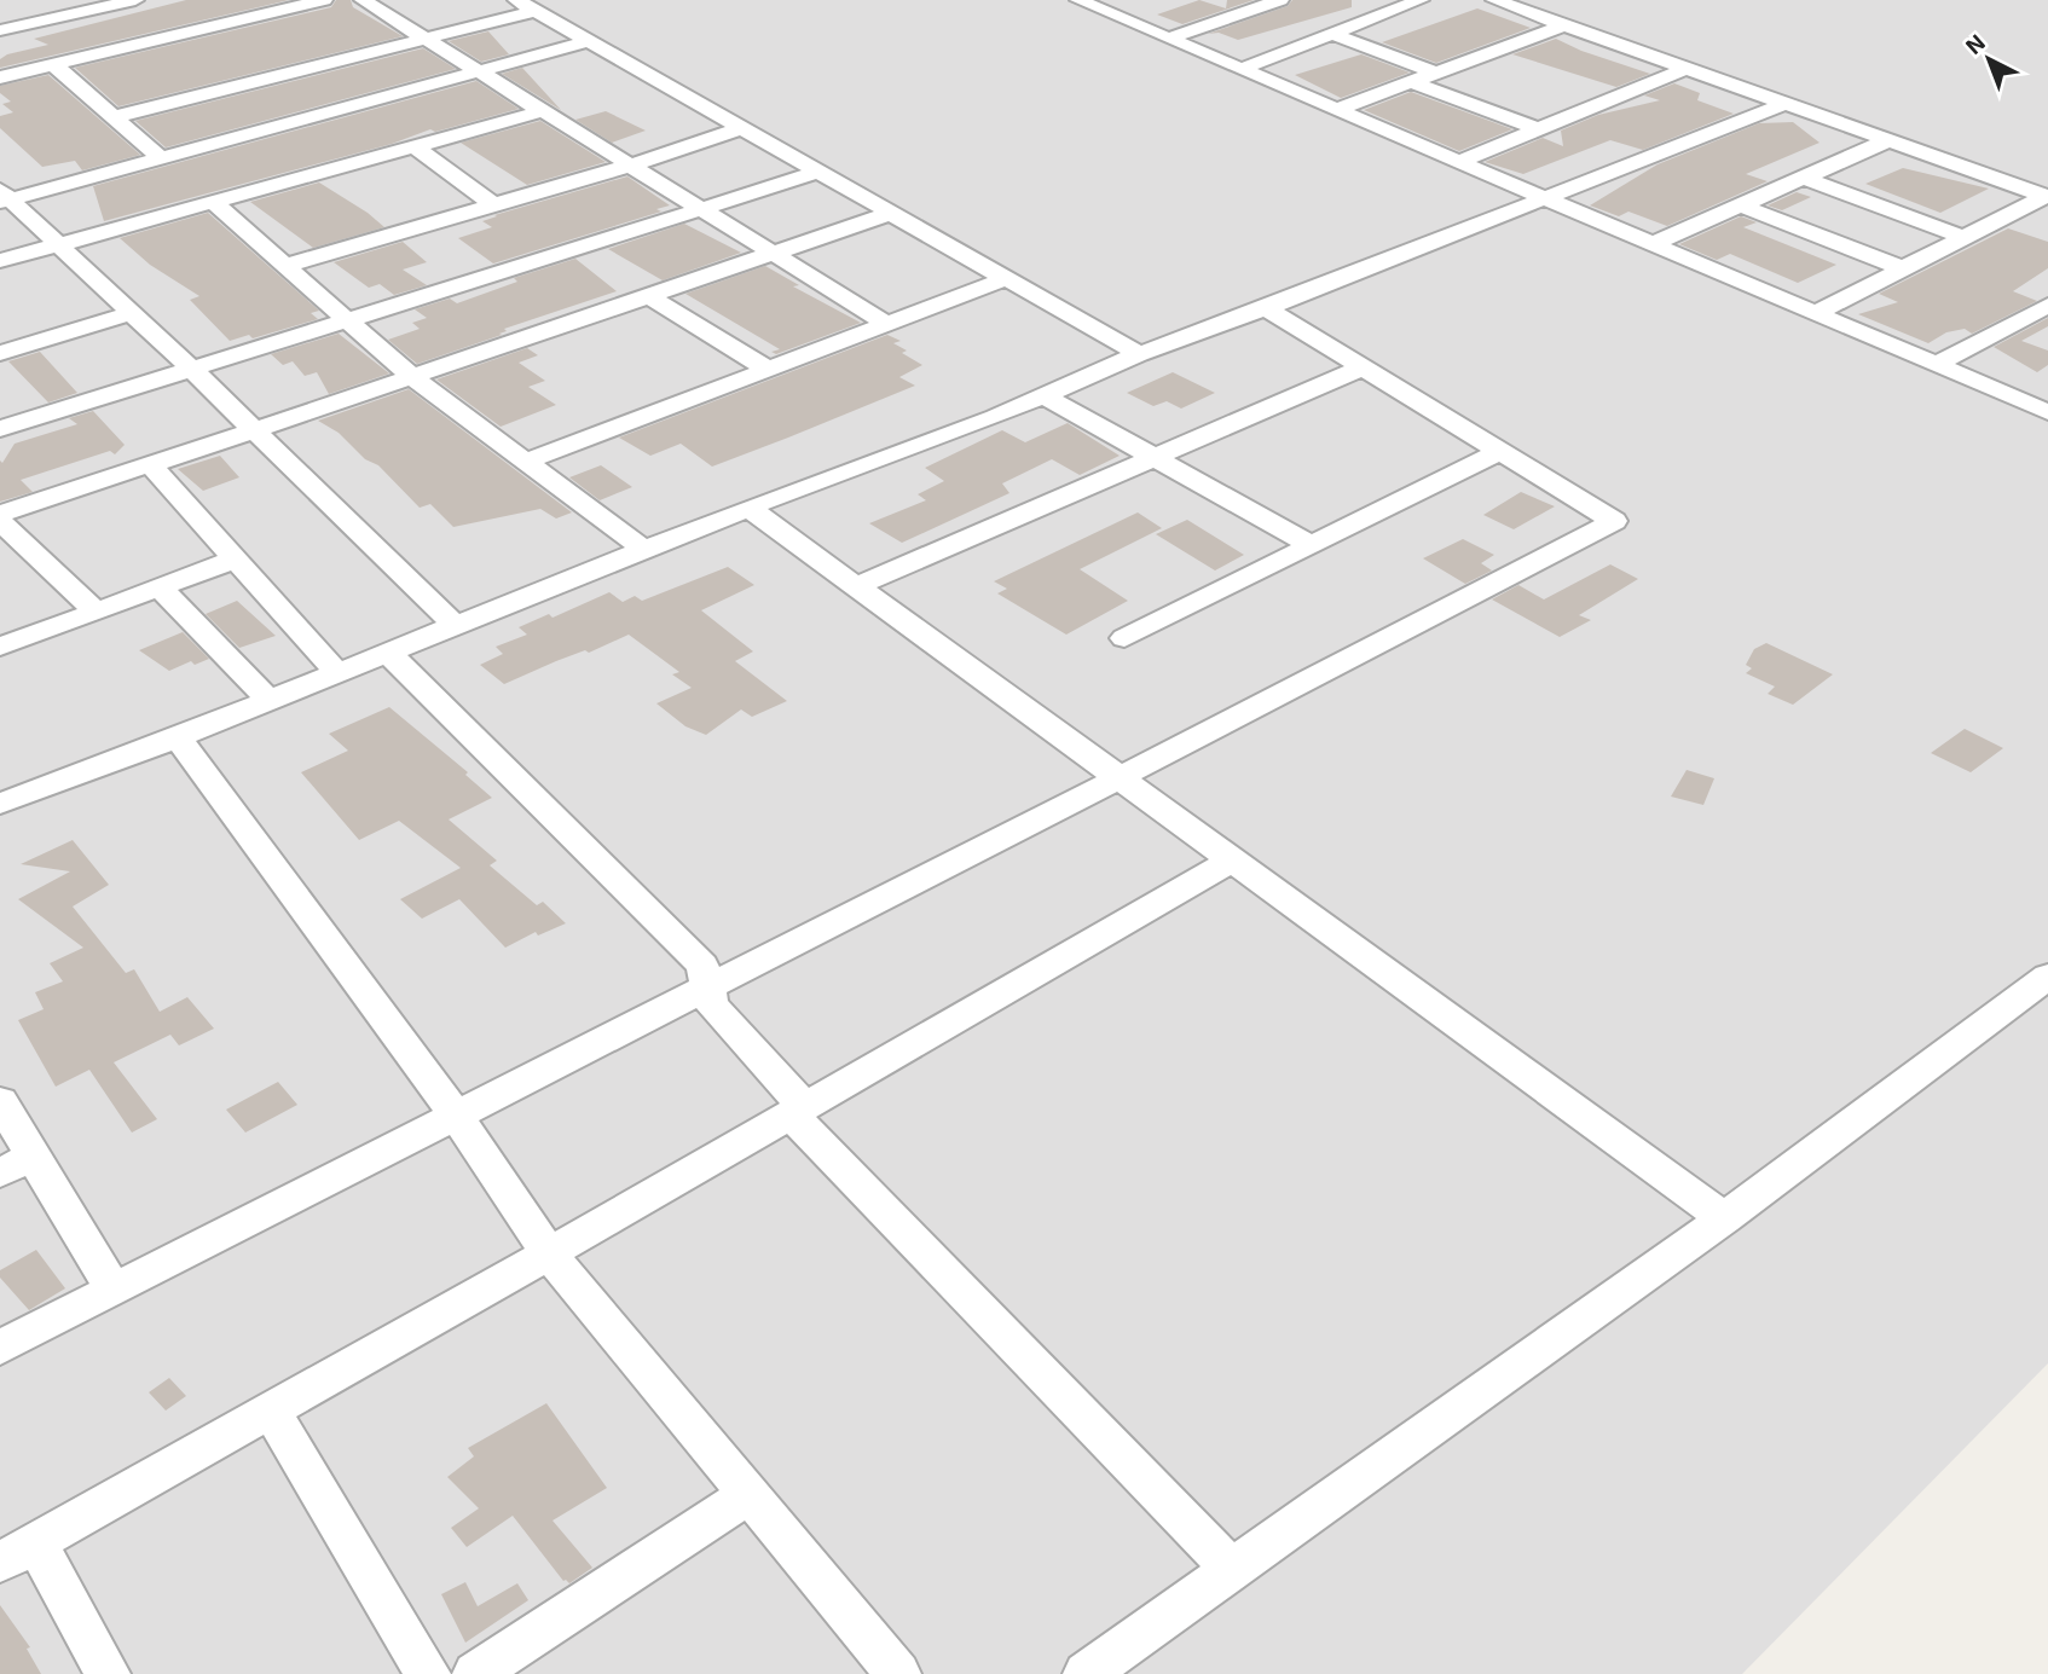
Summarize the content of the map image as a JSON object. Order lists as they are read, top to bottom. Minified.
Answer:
{"north":"top left"}
